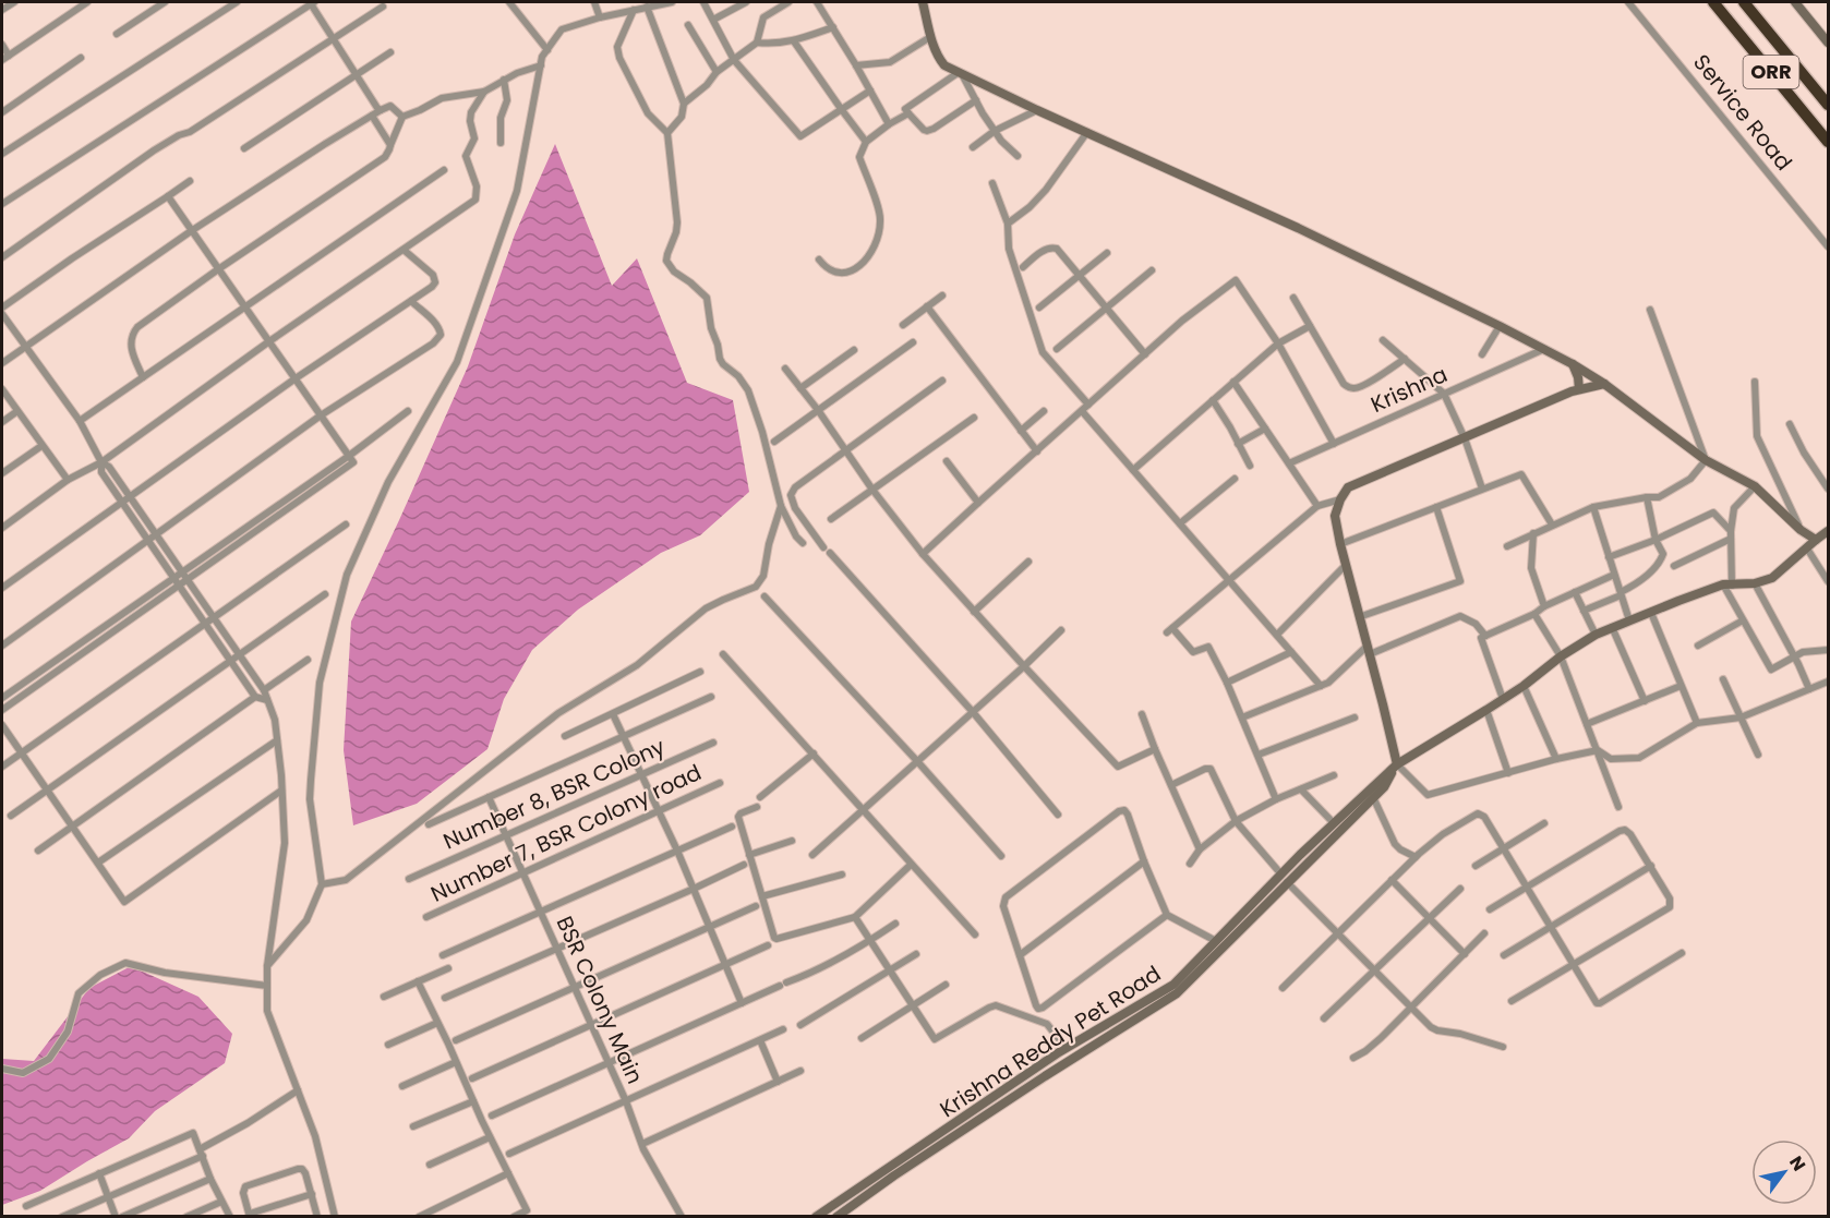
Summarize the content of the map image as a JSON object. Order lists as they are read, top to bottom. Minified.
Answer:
{"streets":{"highway":["ORR"],"main road":["Krishna Reddy Pet Road"],"street":["Service Road","Krishna","Number 8, BSR Colony","Number 7, BSR Colony road","BSR Colony Main"]},"crossings":[["Number 8, BSR Colony","BSR Colony Main"],["Number 7, BSR Colony road","BSR Colony Main"]],"north":"top right"}
